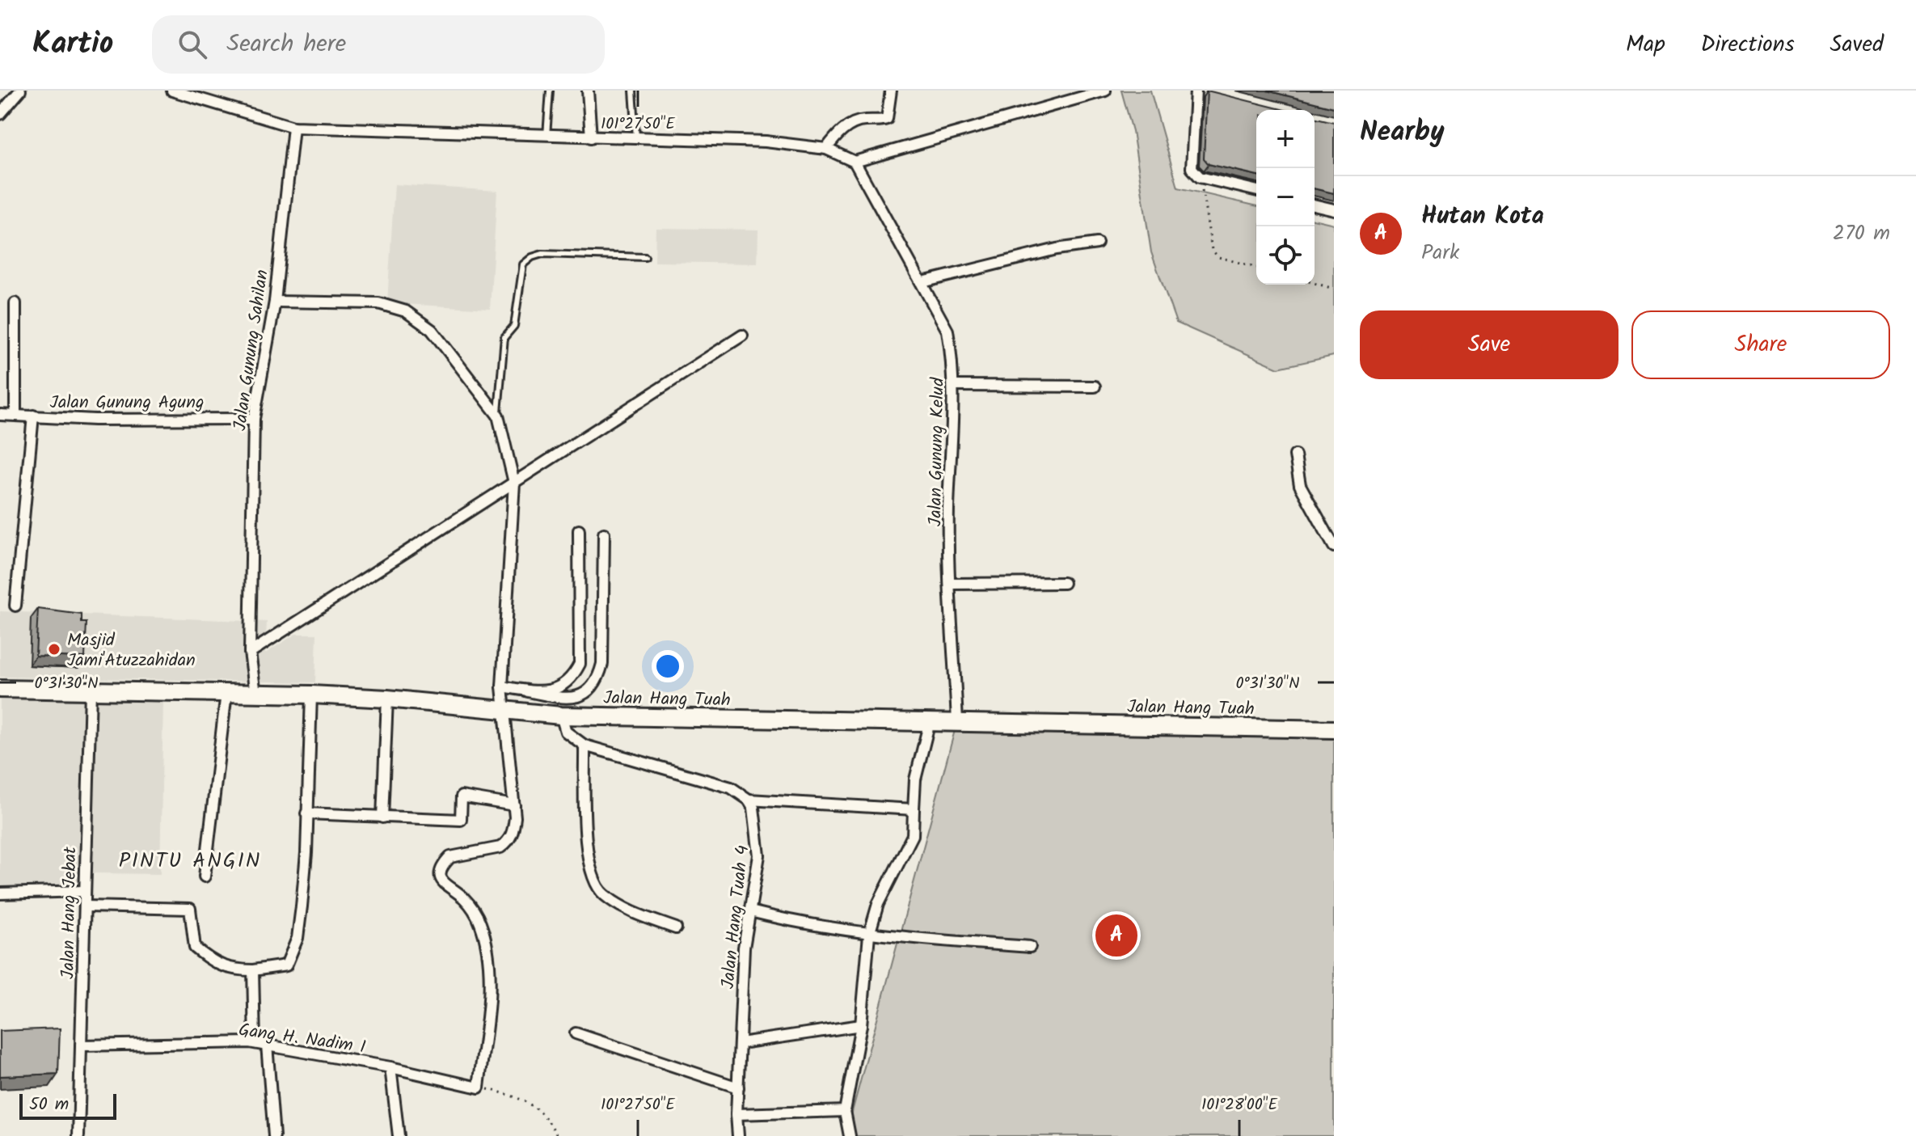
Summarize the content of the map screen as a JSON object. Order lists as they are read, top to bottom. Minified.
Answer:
{"streets":{"main road":["Jalan Hang Tuah"],"street":["Jalan Gunung Sahilan","Jalan Gunung Agung","Jalan Gunung Kelud","Jalan Hang Jebat","Jalan Hang Tuah 4","Gang H. Nadim I"]},"crossings":[["Jalan Gunung Sahilan","Jalan Gunung Agung"],["Jalan Gunung Sahilan","Jalan Hang Tuah"],["Jalan Gunung Kelud","Jalan Hang Tuah"],["Jalan Hang Tuah","Jalan Hang Jebat"],["Jalan Hang Jebat","Gang H. Nadim I"]],"districts":["PINTU ANGIN"],"places":["Masjid Jami'Atuzzahidan"],"scale_bar":"50 m","page":{"header":"Kartio","search":"Search here","nav":["Map","Directions","Saved"],"heading":"Nearby","map_buttons":["+","−"],"list":[{"mark":"A","name":"Hutan Kota","note":"Park","value":"270 m"}],"buttons":["Save","Share"],"pins":"A","scale":"50 m"},"coordinates":["101°27'50\"E","0°31'30\"N","101°28'00\"E"]}
